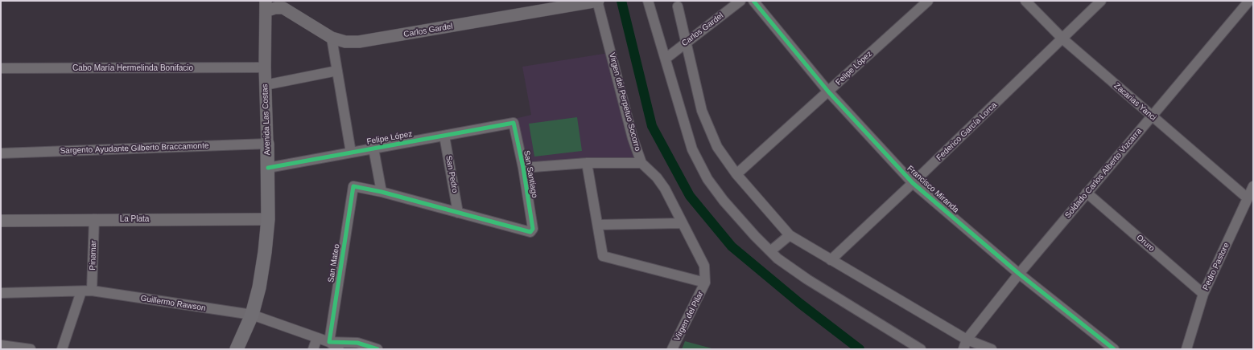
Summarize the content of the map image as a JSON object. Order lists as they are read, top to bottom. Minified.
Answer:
{"streets":{"main road":["Avenida Las Costas"],"street":["Carlos Gardel","Cabo María Hermelinda Bonifacio","Felipe López","Virgen del Perpetuo Socorro","Zacarias Yanci","Federico García Lorca","Sargento Ayudante Gilberto Braccamonte","Soldado Carlos Alberto Vizcarra","San Pedro","San Santiago","Francisco Miranda","La Plata","Oruro","Pinamar","San Mateo","Pedro Pastore","Guillermo Rawson","Virgen del Pilar"]},"crossings":[["Carlos Gardel","Virgen del Perpetuo Socorro"],["Carlos Gardel","Avenida Las Costas"],["Cabo María Hermelinda Bonifacio","Avenida Las Costas"],["Felipe López","Avenida Las Costas"],["Felipe López","San Pedro"],["Felipe López","San Santiago"],["Felipe López","Francisco Miranda"],["Virgen del Perpetuo Socorro","Virgen del Pilar"],["Zacarias Yanci","Federico García Lorca"],["Zacarias Yanci","Soldado Carlos Alberto Vizcarra"],["Zacarias Yanci","Pedro Pastore"],["Avenida Las Costas","Sargento Ayudante Gilberto Braccamonte"],["Avenida Las Costas","La Plata"],["Avenida Las Costas","Guillermo Rawson"],["Federico García Lorca","Francisco Miranda"],["Soldado Carlos Alberto Vizcarra","Francisco Miranda"],["Soldado Carlos Alberto Vizcarra","Oruro"],["San Pedro","San Santiago"],["La Plata","Pinamar"],["Oruro","Pedro Pastore"],["Pinamar","Guillermo Rawson"],["San Mateo","Guillermo Rawson"]]}
